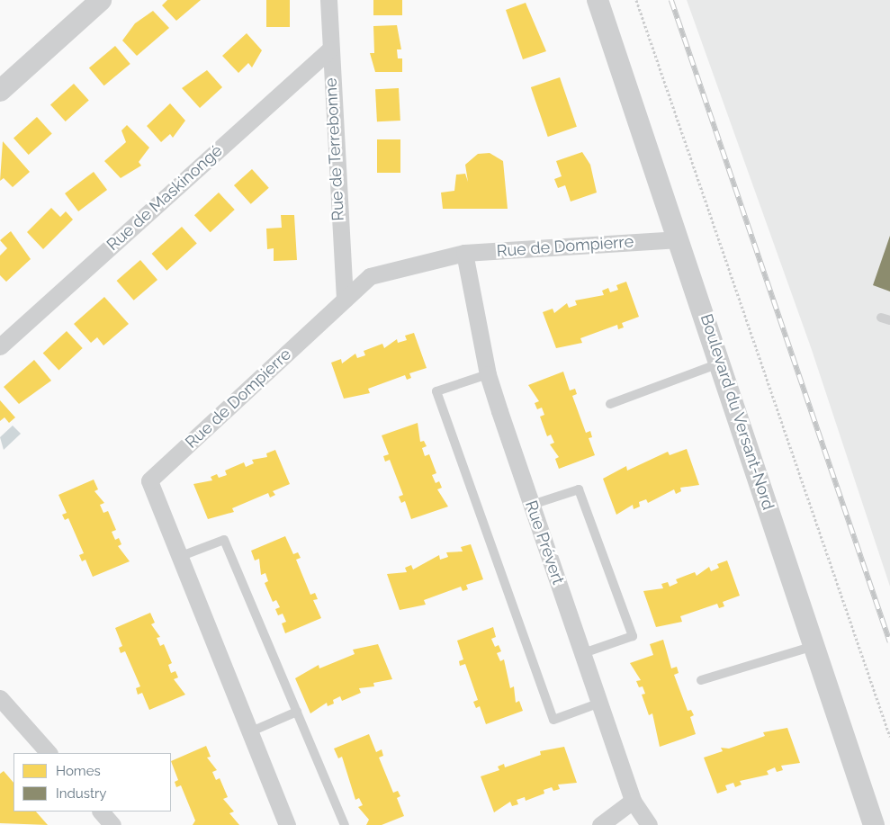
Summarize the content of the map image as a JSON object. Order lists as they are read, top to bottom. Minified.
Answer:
{"streets":{"street":["Rue de Terrebonne","Rue de Maskinongé","Rue de Dompierre","Boulevard du Versant-Nord","Rue Prévert"]},"crossings":[["Rue de Terrebonne","Rue de Maskinongé"],["Rue de Terrebonne","Rue de Dompierre"],["Rue de Dompierre","Boulevard du Versant-Nord"],["Rue de Dompierre","Rue Prévert"]],"legend":["Homes","Industry"]}
